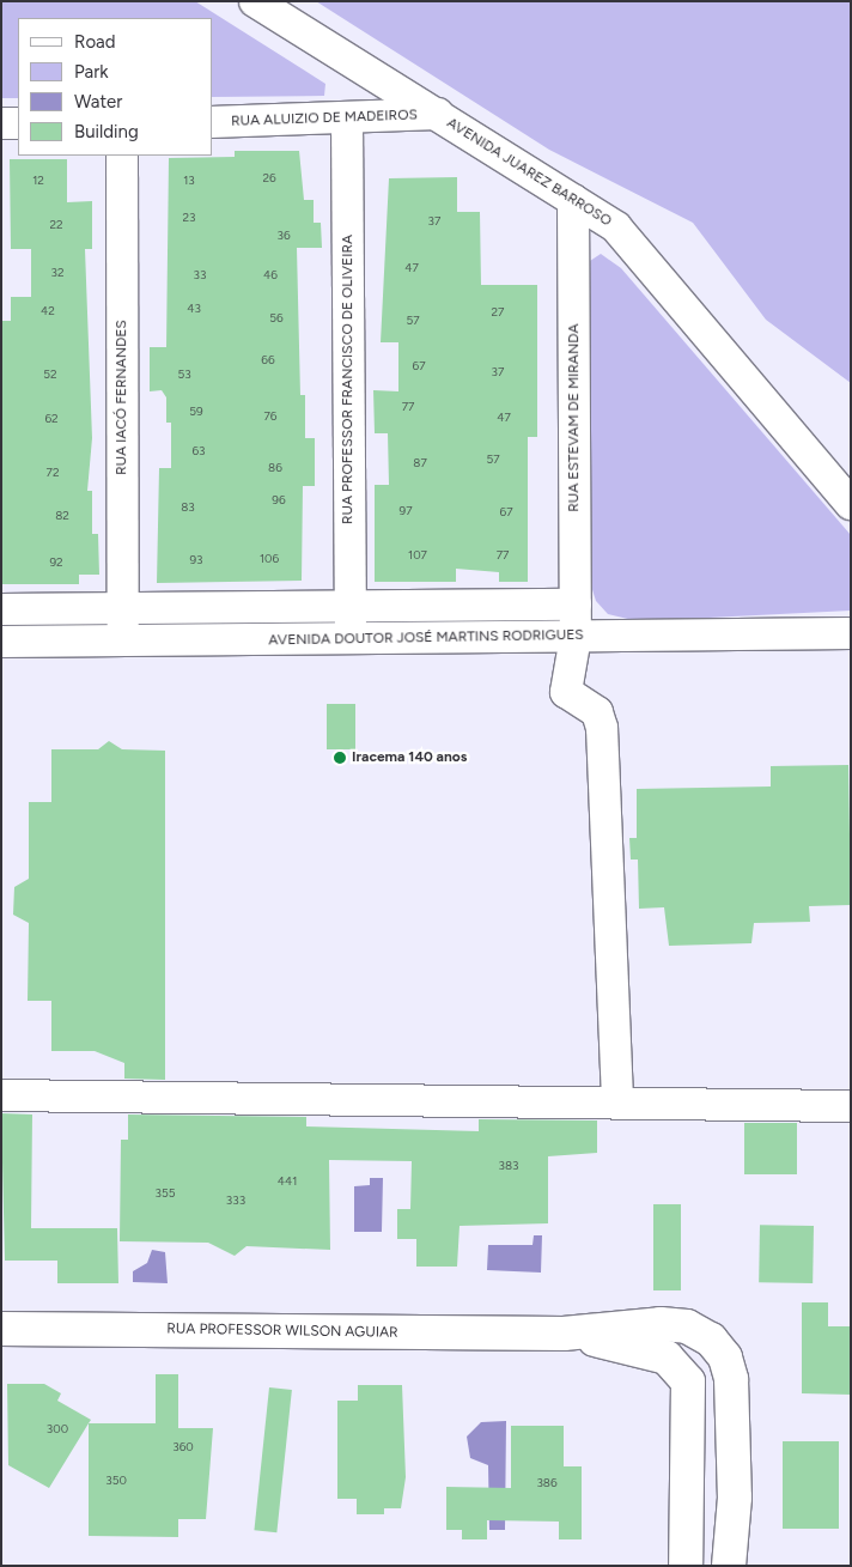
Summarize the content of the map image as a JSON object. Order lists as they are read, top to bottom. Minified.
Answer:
{"streets":{"street":["RUA ALUIZIO DE MADEIROS","AVENIDA JUAREZ BARROSO","RUA PROFESSOR FRANCISCO DE OLIVEIRA","RUA IACÓ FERNANDES","RUA ESTEVAM DE MIRANDA","AVENIDA DOUTOR JOSÉ MARTINS RODRIGUES","RUA PROFESSOR WILSON AGUIAR"]},"crossings":[["RUA ALUIZIO DE MADEIROS","AVENIDA JUAREZ BARROSO"],["RUA ALUIZIO DE MADEIROS","RUA PROFESSOR FRANCISCO DE OLIVEIRA"],["AVENIDA JUAREZ BARROSO","RUA ESTEVAM DE MIRANDA"],["RUA PROFESSOR FRANCISCO DE OLIVEIRA","AVENIDA DOUTOR JOSÉ MARTINS RODRIGUES"],["RUA IACÓ FERNANDES","AVENIDA DOUTOR JOSÉ MARTINS RODRIGUES"],["RUA ESTEVAM DE MIRANDA","AVENIDA DOUTOR JOSÉ MARTINS RODRIGUES"]],"places":["Iracema 140 anos"],"house_numbers":["26","12","13","23","37","22","36","47","32","33","46","43","42","27","56","57","66","67","37","52","53","77","59","76","47","62","63","57","87","86","72","96","83","97","67","82","107","77","106","93","92","383","441","355","333","300","360","350","386"],"legend":["Road","Park","Water","Building"]}
